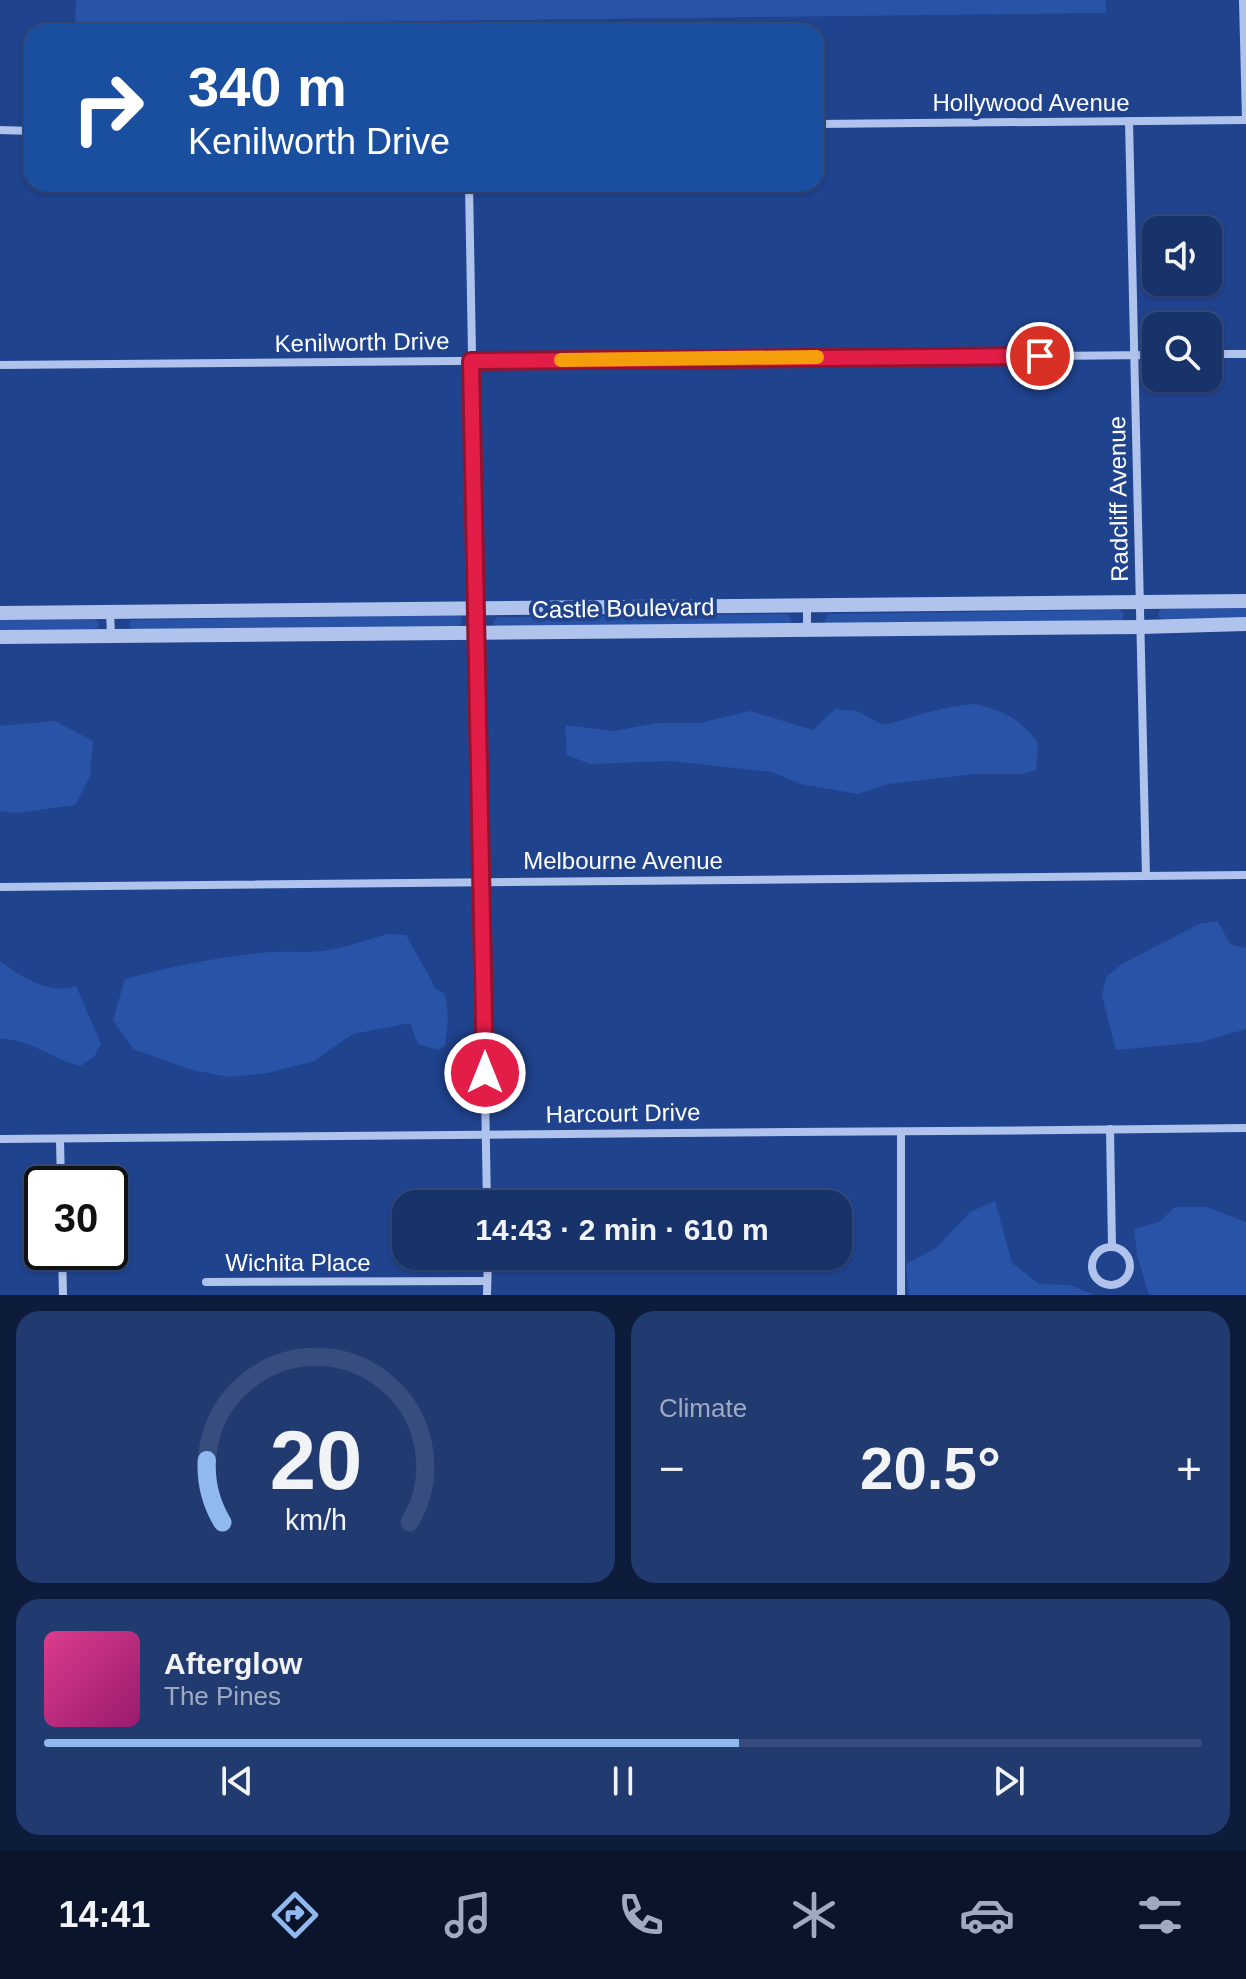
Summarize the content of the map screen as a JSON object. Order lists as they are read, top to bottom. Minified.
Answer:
{"streets":{"street":["Hollywood Avenue","Kenilworth Drive","Radcliff Avenue","Castle Boulevard","Melbourne Avenue","Harcourt Drive","Wichita Place"]},"crossings":[["Hollywood Avenue","Radcliff Avenue"],["Kenilworth Drive","Radcliff Avenue"],["Radcliff Avenue","Castle Boulevard"],["Radcliff Avenue","Melbourne Avenue"]],"page":{"turn":["340 m","Kenilworth Drive"],"limit":"30","trip":"14:43 · 2 min · 610 m","tile":"Climate","heat":["−","20.5°","+"],"song":["Afterglow","The Pines"],"tabs":"14:41","gauge":["20","km/h"]}}
